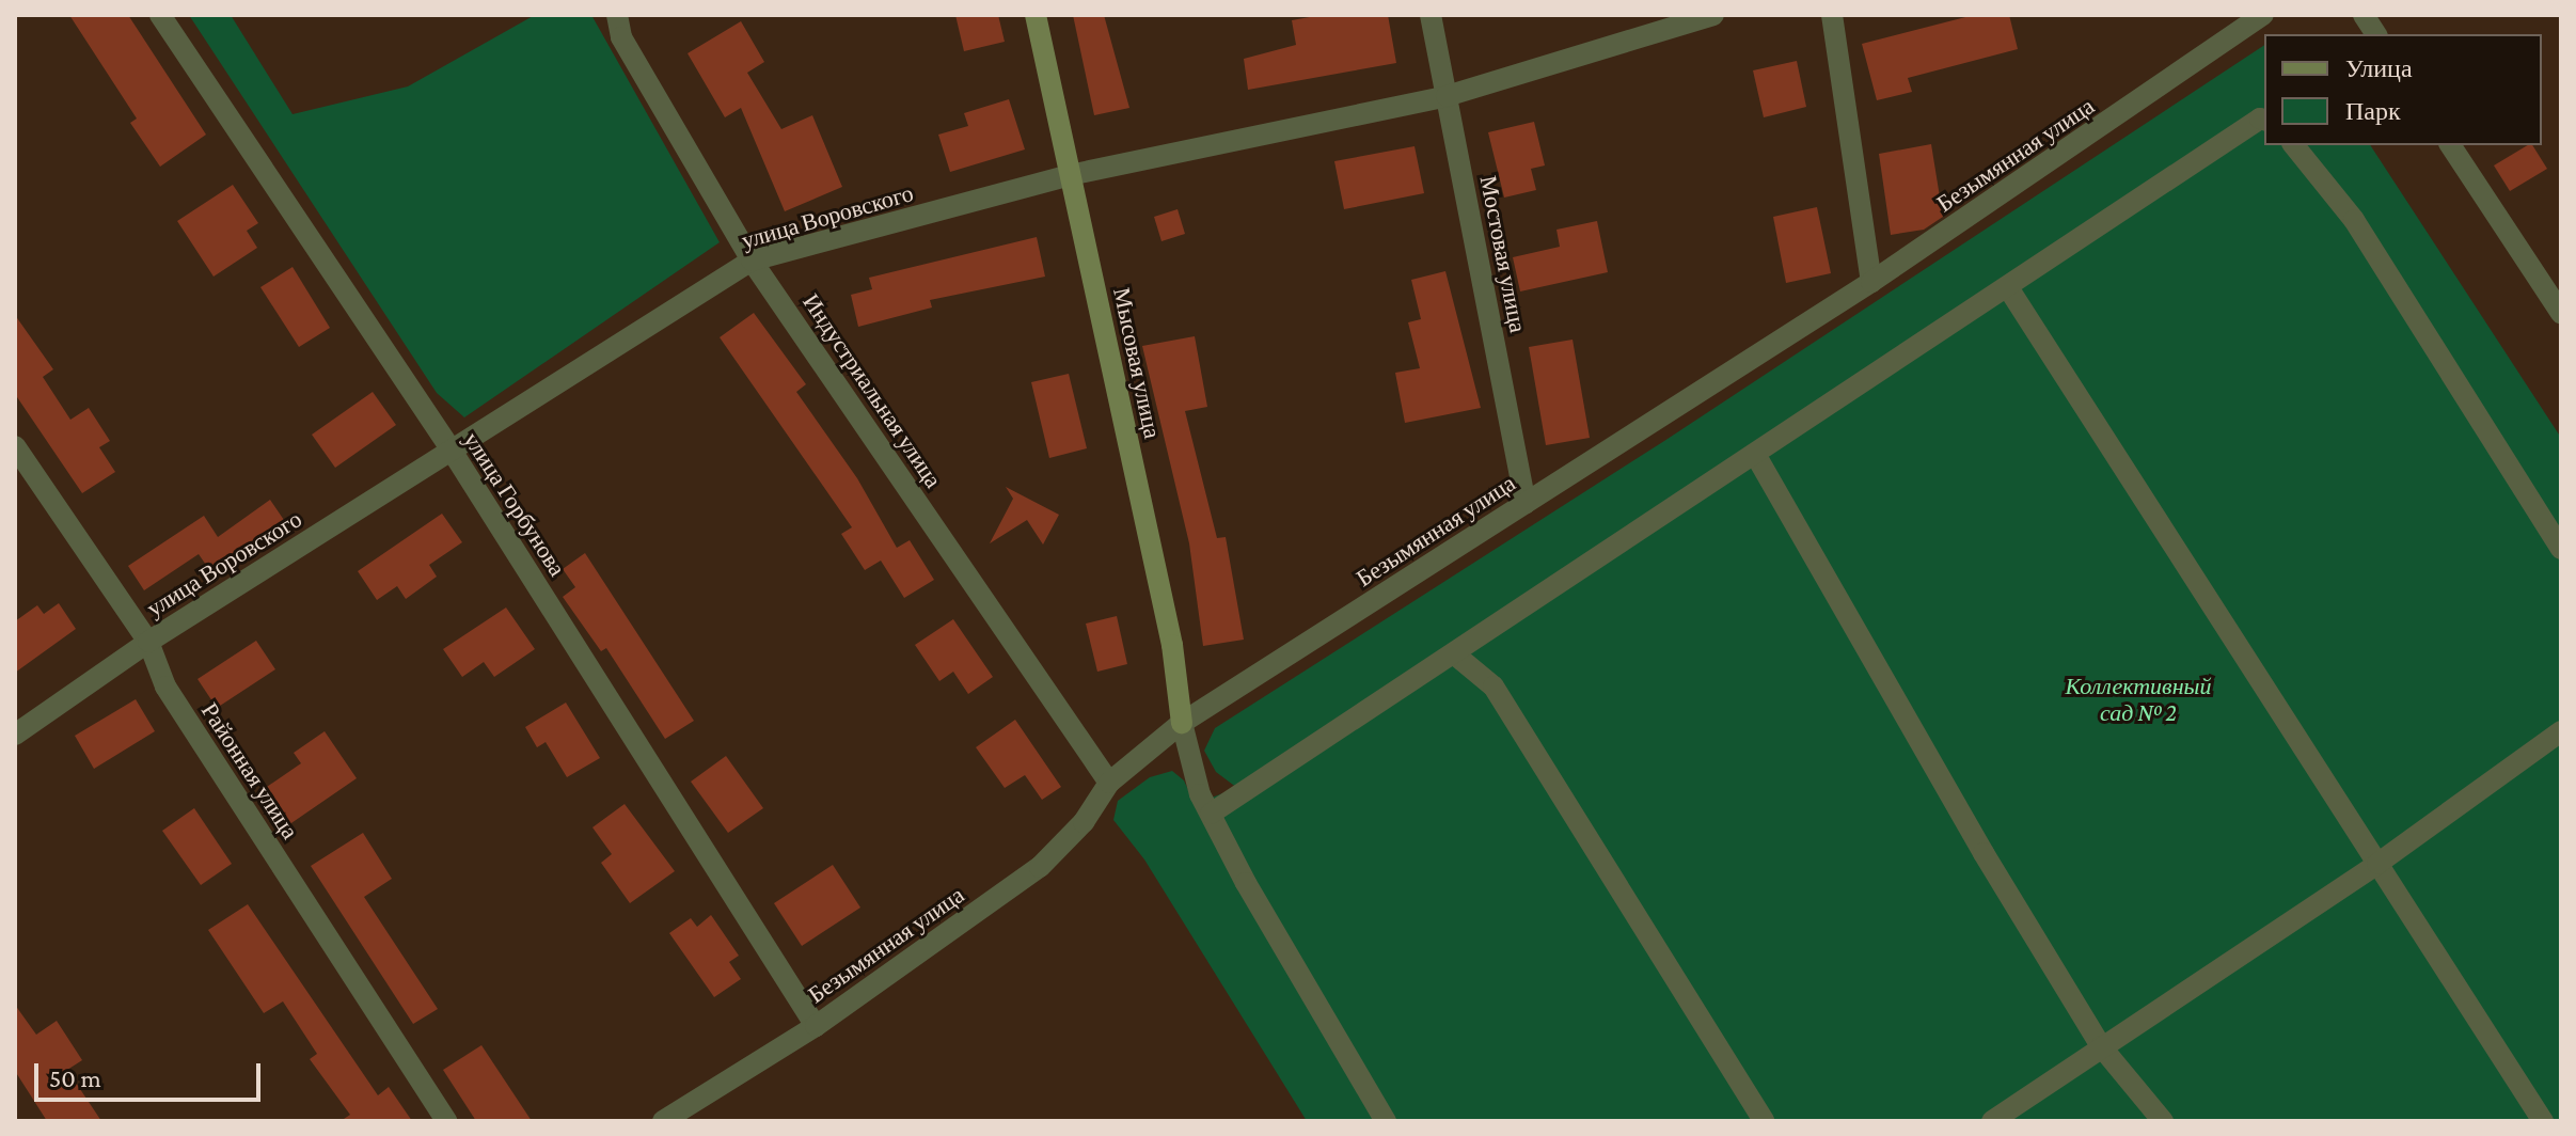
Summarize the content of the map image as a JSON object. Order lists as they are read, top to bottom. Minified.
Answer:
{"streets":{"street":["Безымянная улица","улица Воровского","Мостовая улица","Мысовая улица","Индустриальная улица","улица Горбунова","Районная улица"]},"crossings":[["Безымянная улица","Мостовая улица"],["Безымянная улица","Мысовая улица"],["Безымянная улица","Индустриальная улица"],["Безымянная улица","улица Горбунова"],["улица Воровского","Мостовая улица"],["улица Воровского","Мысовая улица"],["улица Воровского","Индустриальная улица"],["улица Воровского","улица Горбунова"],["улица Воровского","Районная улица"]],"parks":["Коллективный сад № 2"],"legend":["Улица","Парк"],"scale_bar":"50 m"}
